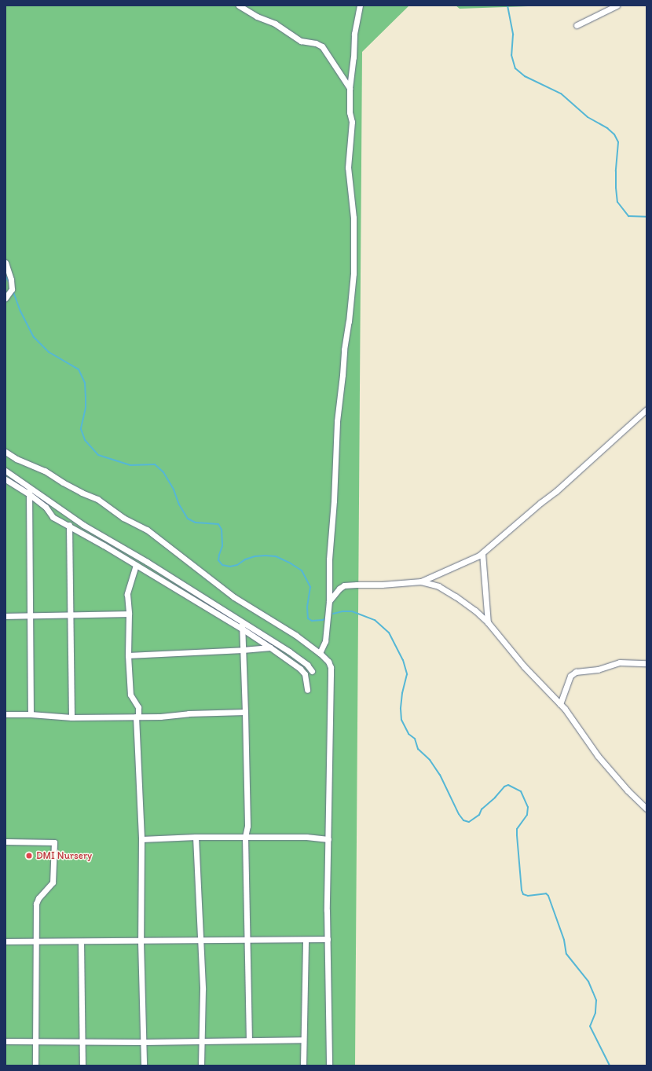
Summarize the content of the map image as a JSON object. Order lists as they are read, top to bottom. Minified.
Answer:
{"places":["DMI Nursery"]}
